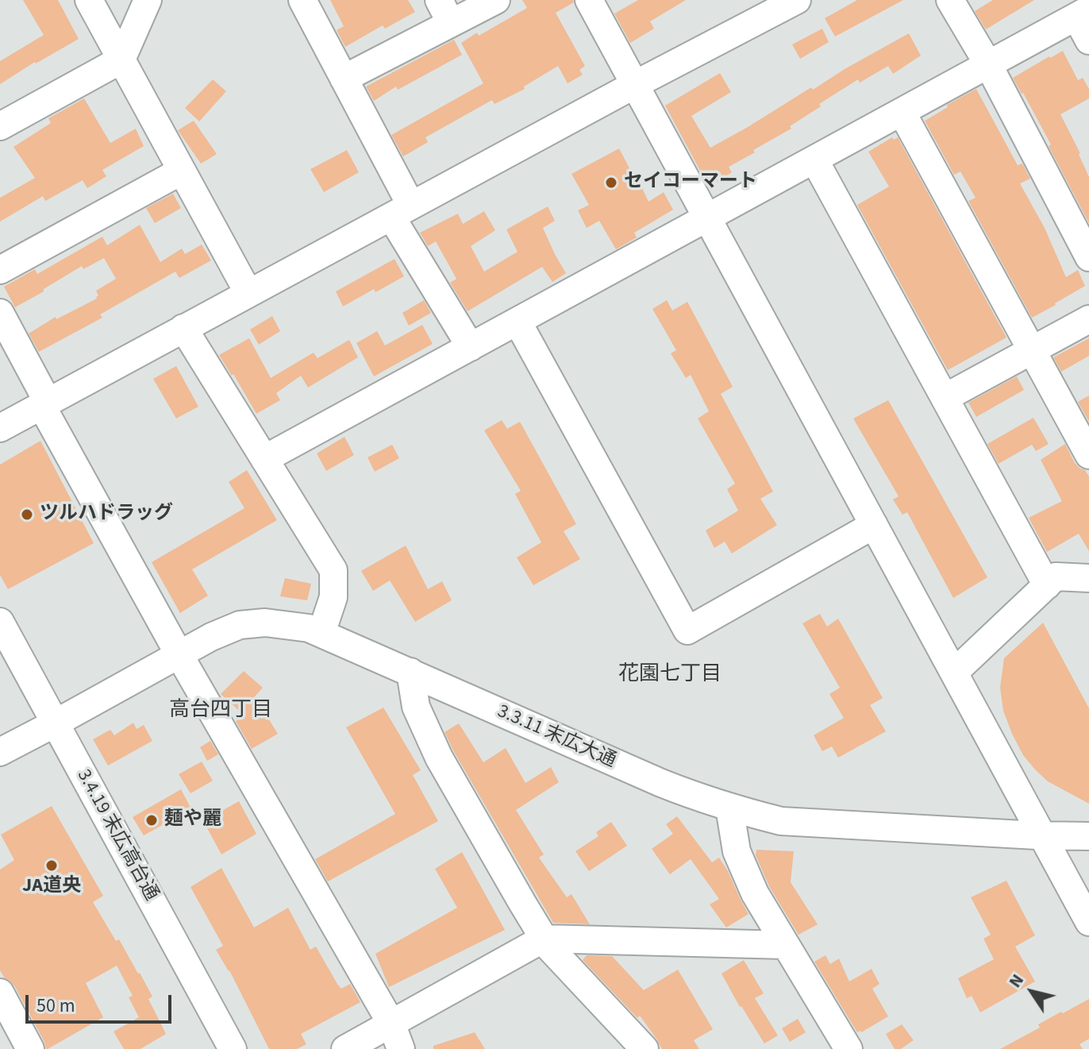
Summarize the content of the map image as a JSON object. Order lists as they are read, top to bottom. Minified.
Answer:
{"streets":{"street":["3.3.11 末広大通","3.4.19 末広高台通"]},"crossings":[["3.3.11 末広大通","3.4.19 末広高台通"]],"districts":["花園七丁目","高台四丁目"],"places":["セイコーマート","ツルハドラッグ","麺や麗","JA道央"],"scale_bar":"50 m","north":"top left"}
